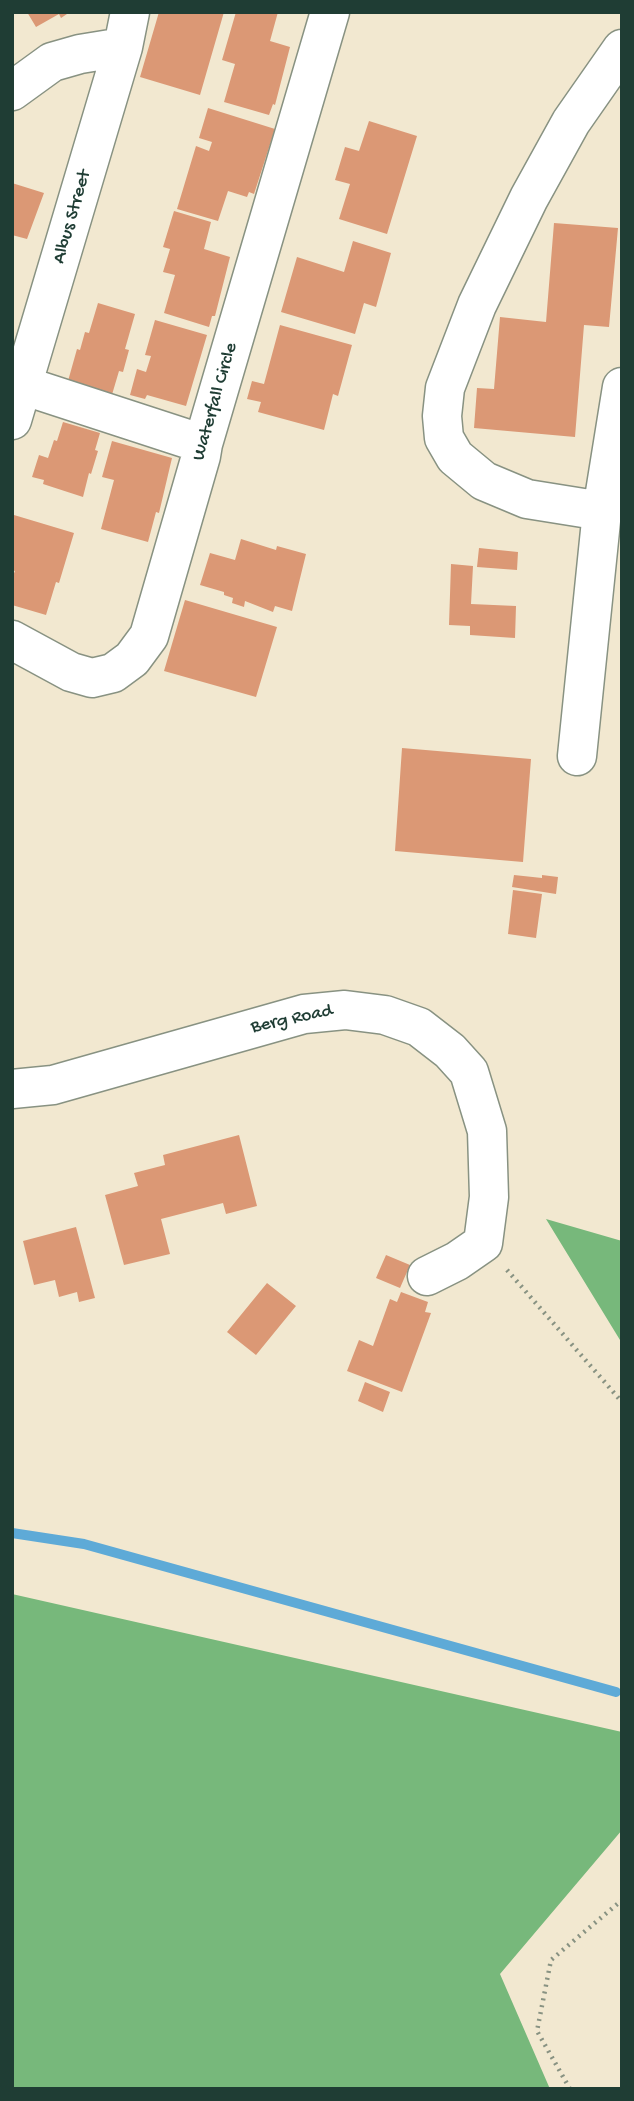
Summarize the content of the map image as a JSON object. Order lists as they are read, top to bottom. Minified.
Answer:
{"streets":{"street":["Albus Street","Waterfall Circle","Berg Road"]}}
